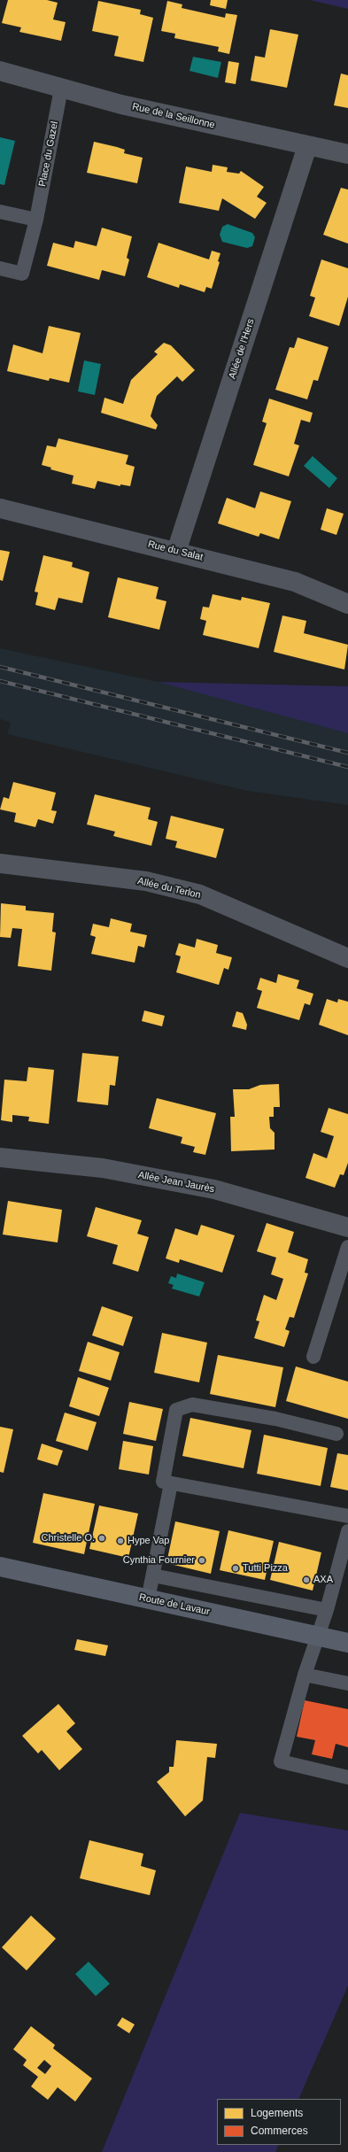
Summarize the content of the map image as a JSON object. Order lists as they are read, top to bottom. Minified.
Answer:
{"streets":{"main road":["Route de Lavaur"],"street":["Rue de la Seillonne","Allée de l'Hers","Rue du Salat","Allée du Terlon","Allée Jean Jaurès"],"lane":["Place du Gazel"]},"crossings":[["Rue de la Seillonne","Place du Gazel"],["Rue de la Seillonne","Allée de l'Hers"],["Allée de l'Hers","Rue du Salat"]],"places":["Christelle O.","Hype Vap","Cynthia Fournier","Tutti Pizza","AXA"],"legend":["Logements","Commerces"]}
